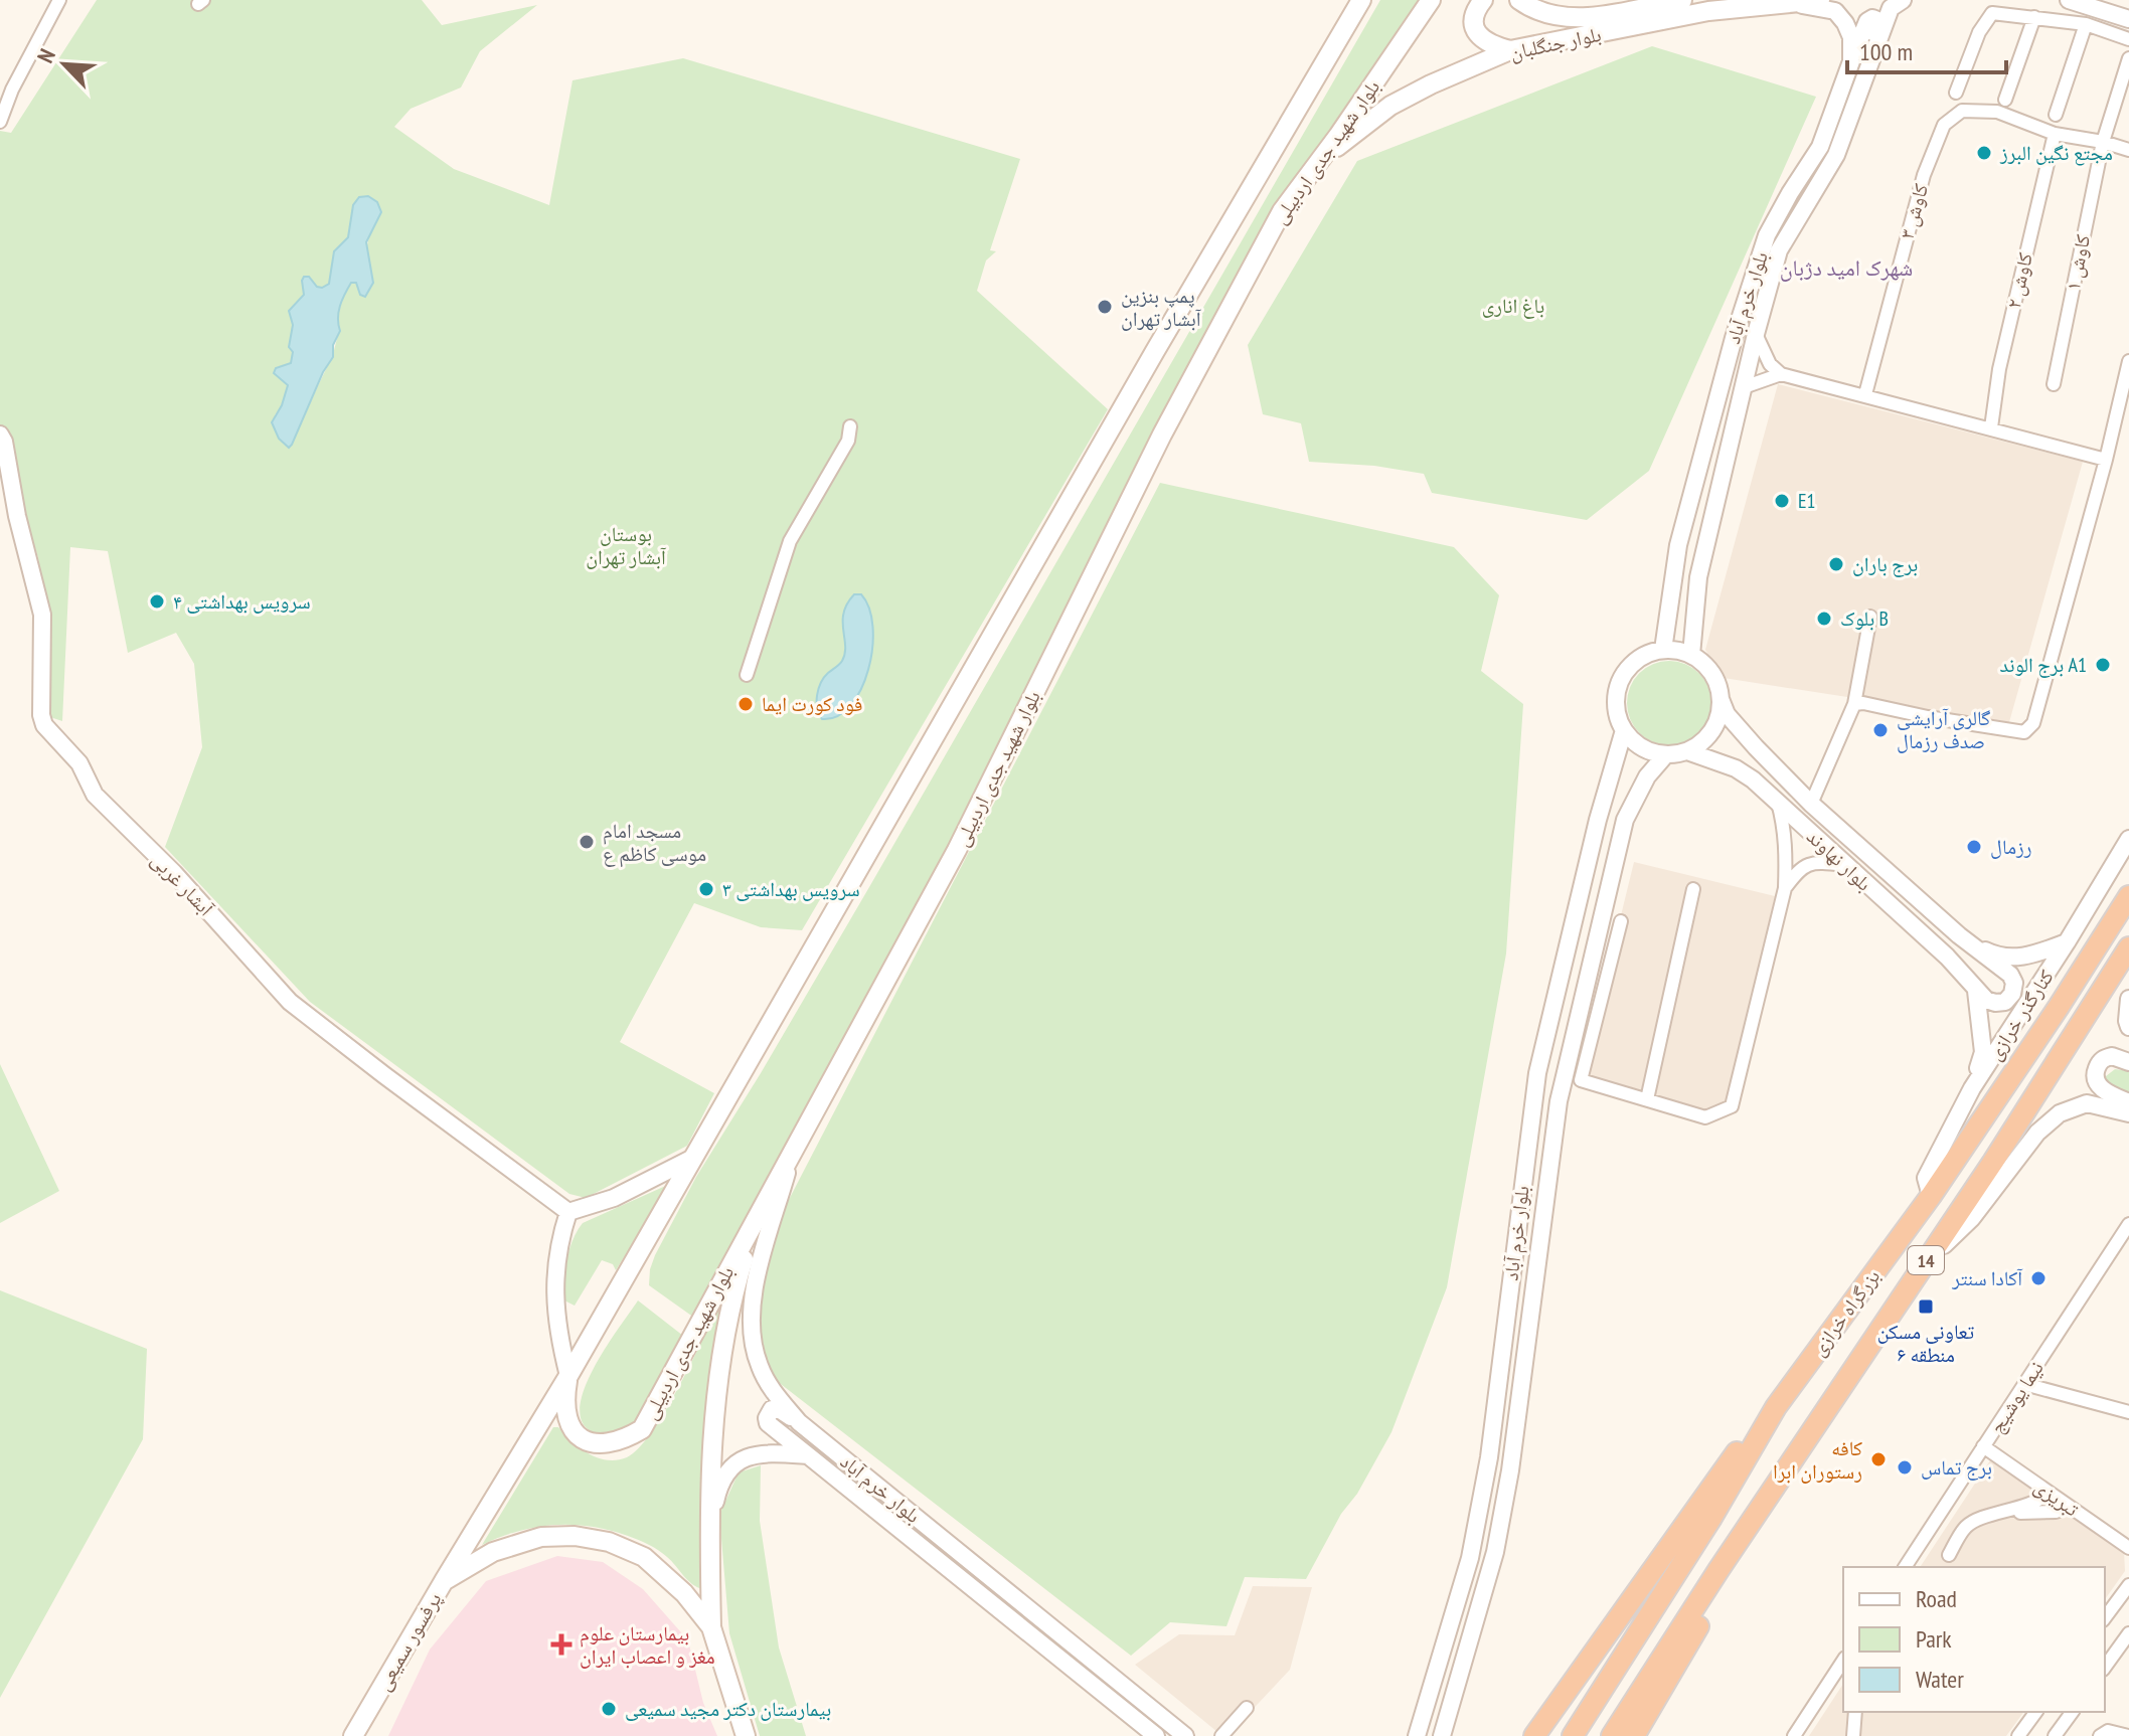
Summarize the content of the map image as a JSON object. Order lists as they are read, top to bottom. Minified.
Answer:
{"streets":{"highway":["14","بزرگراه خرازی"],"main road":["بلوار جنگلبان","بلوار شهید جدی اردبیلی","پرفسور سمیعی"],"street":["کاوش ۳","کاوش ۱","کاوش ۲","بلوار خرم آباد","بلوار نهاوند","آبشار غربی","کنارگذر خرازی","نیما یوشیج","تبریزی"]},"crossings":[["بلوار جنگلبان","بلوار شهید جدی اردبیلی"],["بلوار جنگلبان","بلوار خرم آباد"],["بلوار شهید جدی اردبیلی","بلوار خرم آباد"],["بلوار شهید جدی اردبیلی","پرفسور سمیعی"],["کاوش ۳","کاوش ۲"],["بلوار خرم آباد","بلوار نهاوند"],["کنارگذر خرازی","بزرگراه خرازی"],["نیما یوشیج","تبریزی"]],"districts":["شهرک امید دژبان"],"parks":["باغ اناری","بوستان آبشار تهران"],"places":{"other":["مجتع نگین البرز","پمپ بنزین آبشار تهران","E1","برج باران","سرویس بهداشتی ۴","بلوک B","برج الوند A1","فود کورت ایما","گالری آرایشی صدف رزمال","مسجد امام موسی کاظم ع","رزمال","سرویس بهداشتی ۳","آکادا سنتر","کافه رستوران ابرا","برج تماس","بیمارستان دکتر مجید سمیعی"],"transit":["تعاونی مسکن منطقه ۶"],"health":["بیمارستان علوم مغز و اعصاب ایران"]},"legend":["Road","Park","Water"],"scale_bar":"100 m","north":"top left"}
